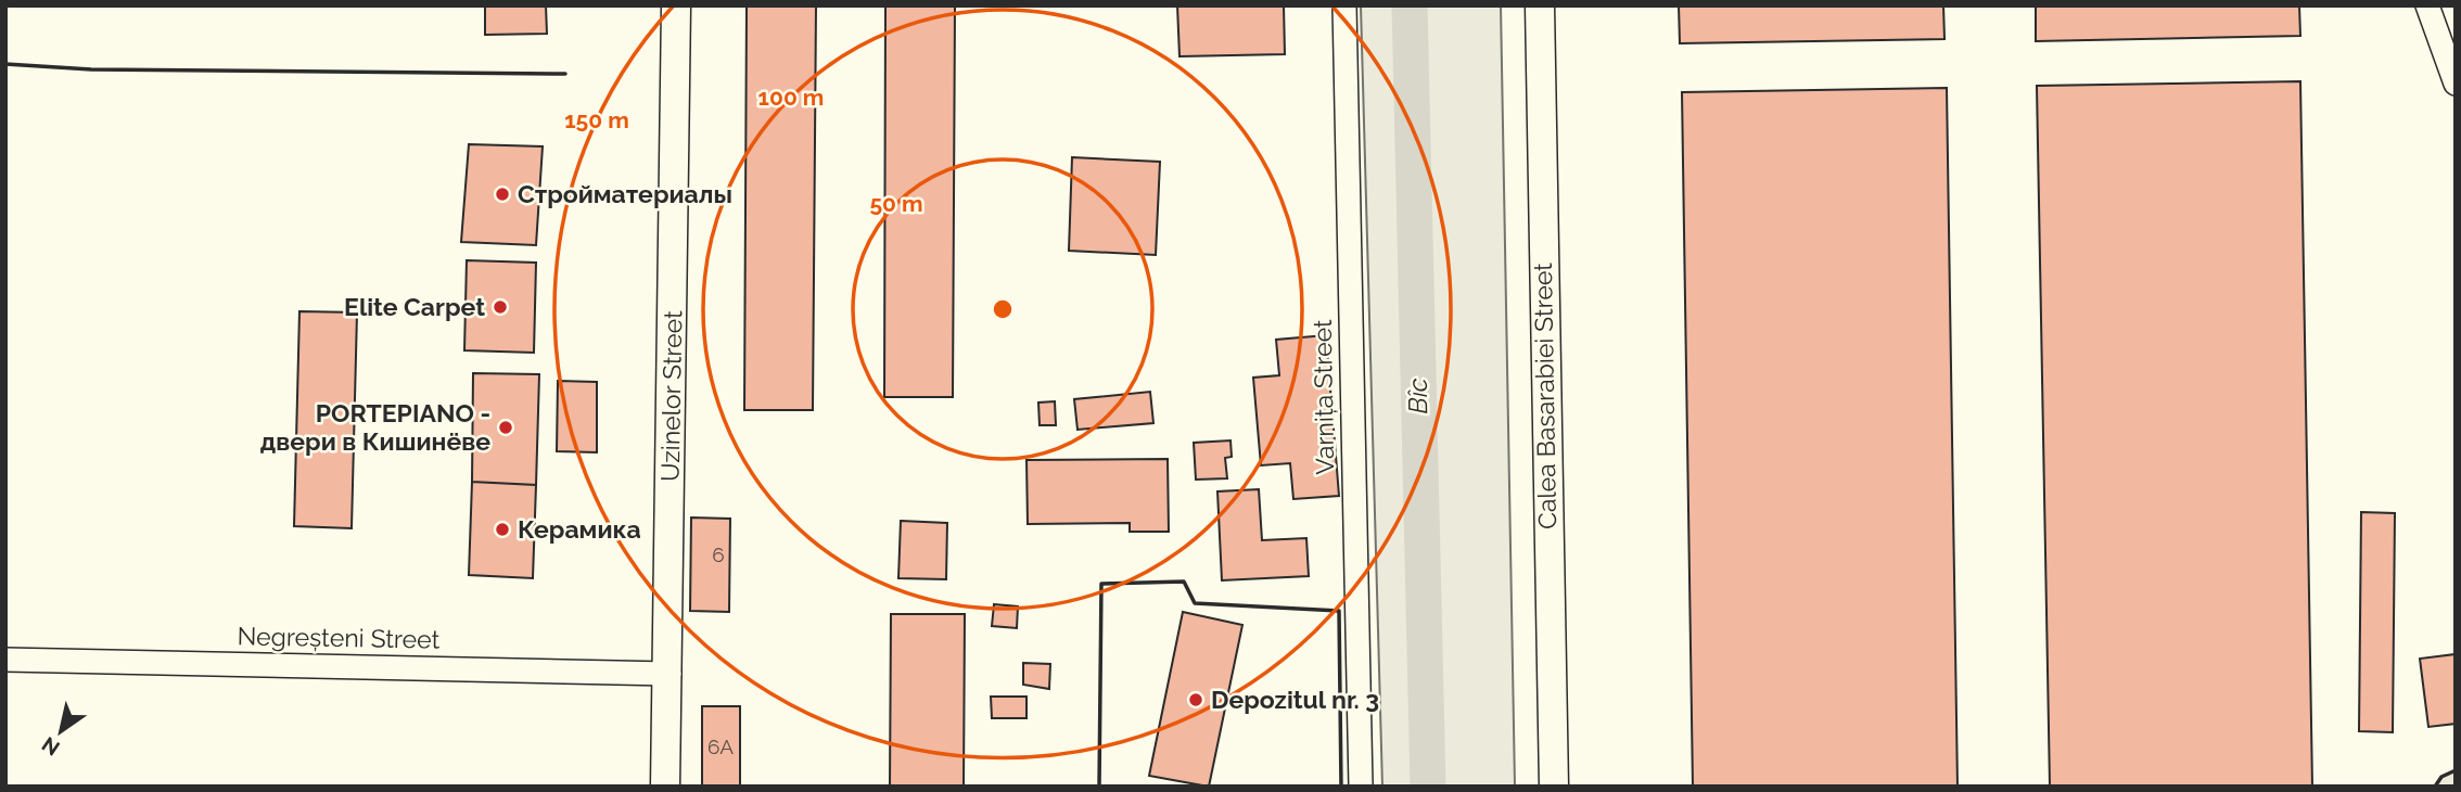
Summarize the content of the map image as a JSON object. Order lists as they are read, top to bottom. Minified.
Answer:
{"streets":{"main road":["Uzinelor Street","Calea Basarabiei Street"],"street":["Varnița Street","Negreșteni Street"]},"crossings":[["Uzinelor Street","Negreșteni Street"]],"water":["Bîc"],"places":["Стройматериалы","Elite Carpet","PORTEPIANO - двери в Кишинёве","Керамика","Depozitul nr. 3"],"house_numbers":["6","6A"],"north":"bottom left","rings":["100 m","150 m","50 m"]}
